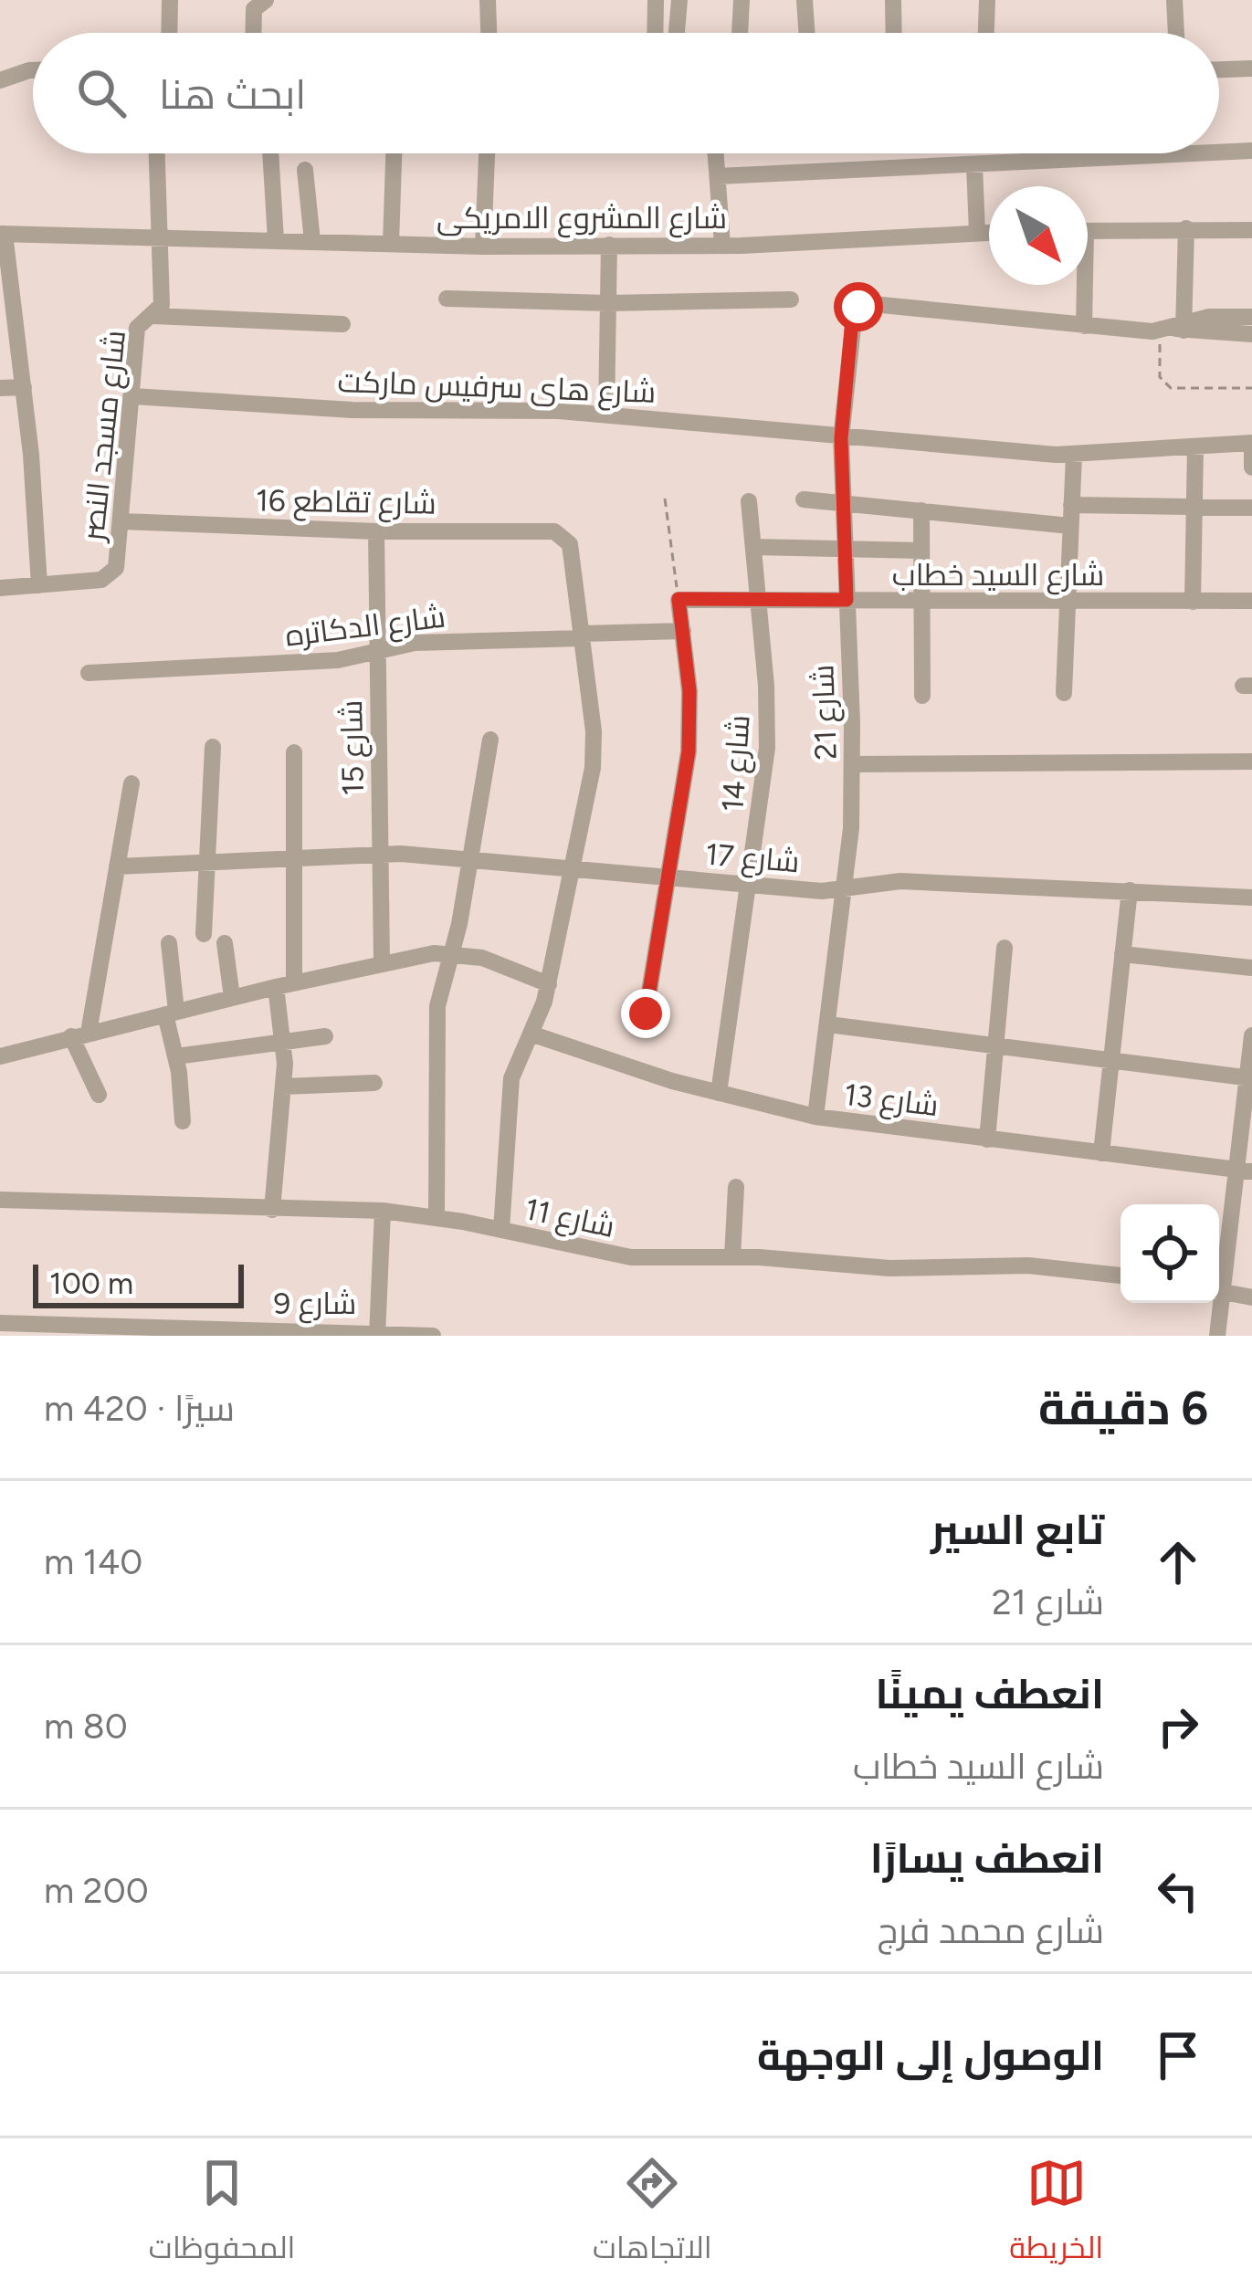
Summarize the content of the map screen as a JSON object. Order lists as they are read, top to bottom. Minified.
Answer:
{"streets":{"street":["شارع المشروع الامريكى","شارع هاى سرفيس ماركت","شارع مسجد النصر","شارع تقاطع 16","شارع السيد خطاب","شارع الدكاتره","شارع 21","شارع 15","شارع 14","شارع 17","شارع 13","شارع 11","شارع 9"]},"crossings":[["شارع المشروع الامريكى","شارع مسجد النصر"],["شارع هاى سرفيس ماركت","شارع مسجد النصر"],["شارع هاى سرفيس ماركت","شارع 21"],["شارع مسجد النصر","شارع تقاطع 16"],["شارع تقاطع 16","شارع الدكاتره"],["شارع تقاطع 16","شارع 15"],["شارع السيد خطاب","شارع 21"],["شارع السيد خطاب","شارع 14"],["شارع الدكاتره","شارع 15"],["شارع 21","شارع 17"],["شارع 21","شارع 13"],["شارع 15","شارع 17"],["شارع 14","شارع 17"],["شارع 14","شارع 13"]],"scale_bar":"100 m","north":"bottom right","page":{"search":"ابحث هنا","scale":"100 m","heading":["6 دقيقة","سيرًا · 420 m"],"list":[["تابع السير","شارع 21","140 m"],["انعطف يمينًا","شارع السيد خطاب","80 m"],["انعطف يسارًا","شارع محمد فرج","200 m"],"الوصول إلى الوجهة"],"nav":["الخريطة","الاتجاهات","المحفوظات"]}}
